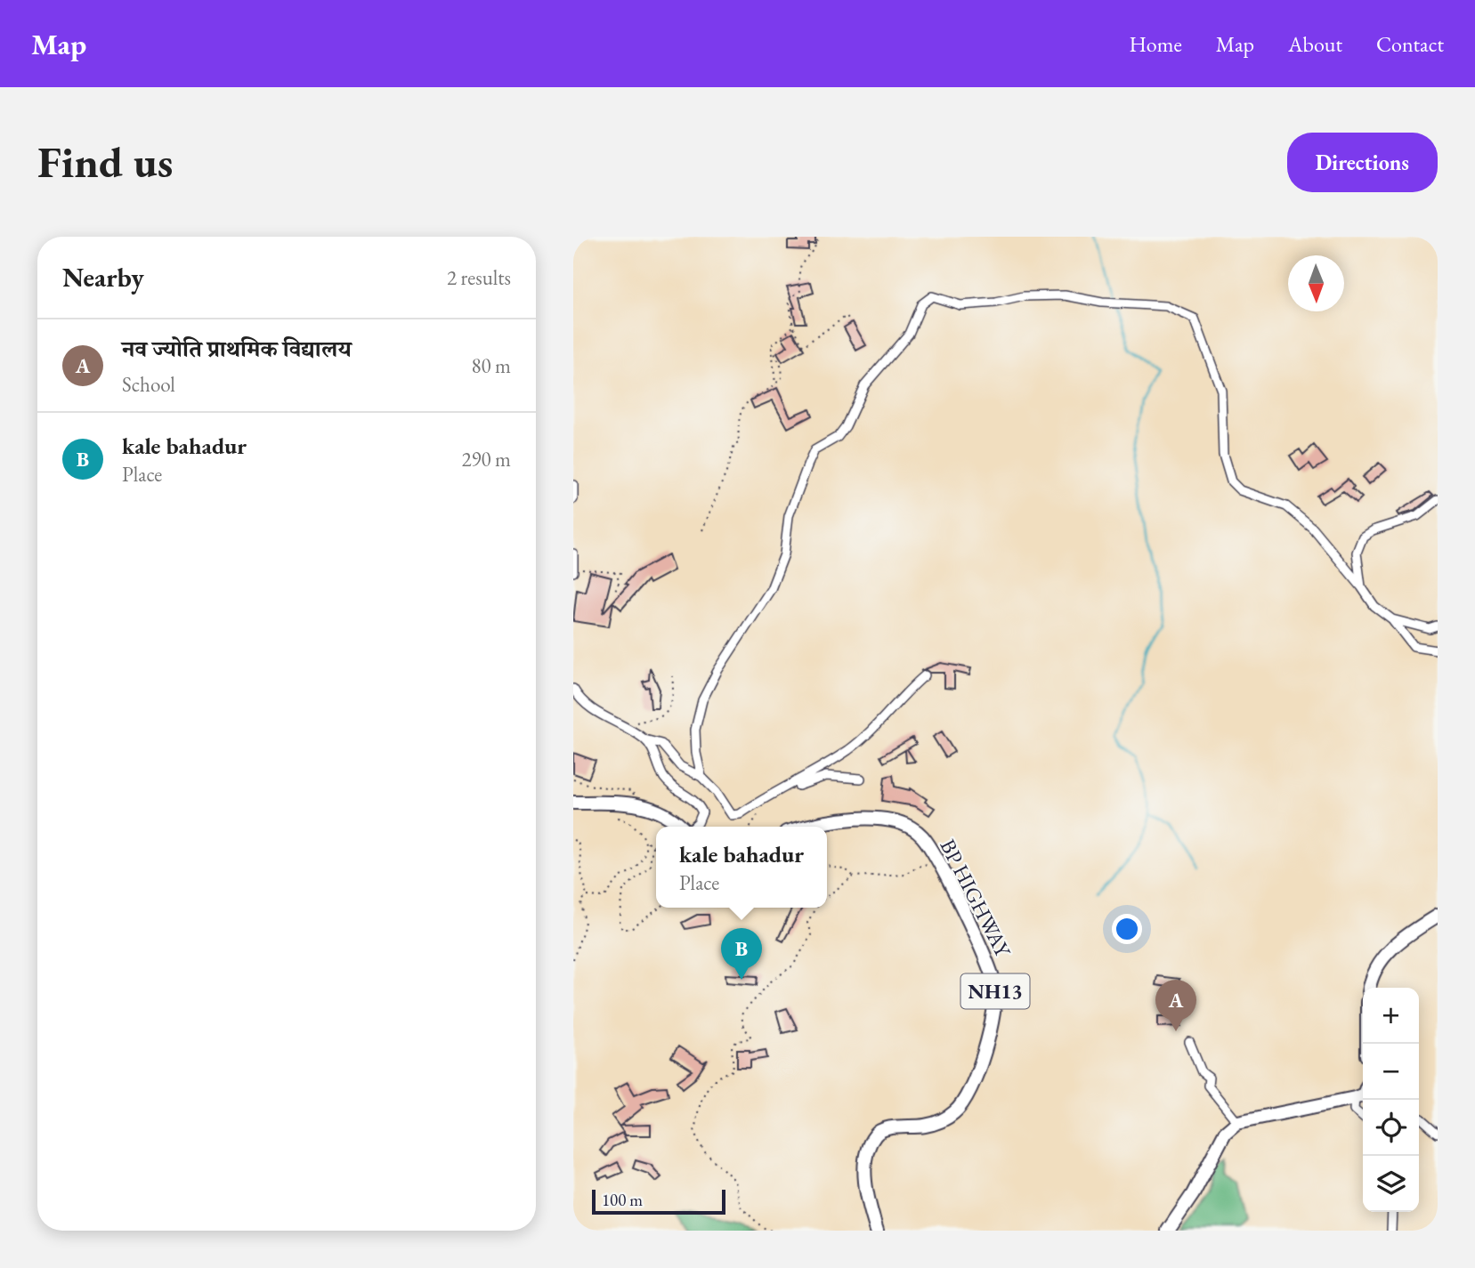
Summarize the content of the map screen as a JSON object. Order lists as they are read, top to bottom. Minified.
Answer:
{"streets":{"highway":["BP HIGHWAY","NH13"]},"scale_bar":"100 m","north":"bottom","page":{"header":"Map","nav":["Home","Map","About","Contact"],"buttons":"Directions","title":"Find us","heading":["Nearby","2 results"],"list":[{"mark":"A","name":"नव ज्योति प्राथमिक विद्यालय","note":"School","value":"80 m"},{"mark":"B","name":"kale bahadur","note":"Place","value":"290 m"}],"popup":["kale bahadur","Place"],"pins":["B","A"],"map_buttons":["+","−"],"scale":"100 m"}}
